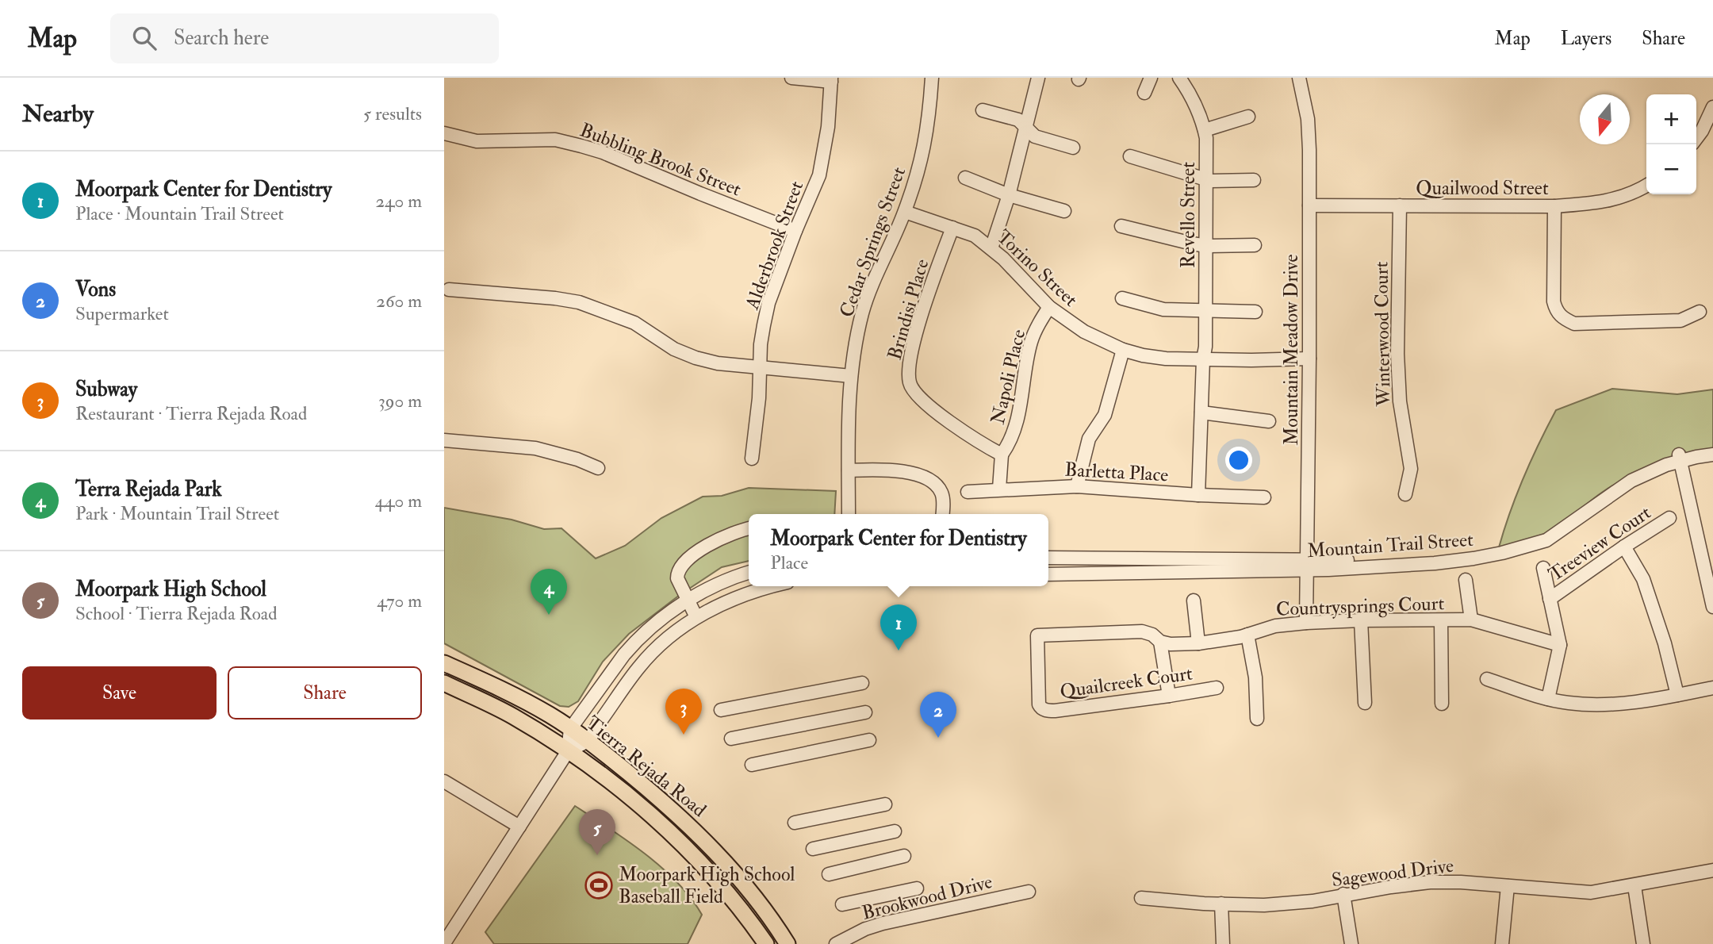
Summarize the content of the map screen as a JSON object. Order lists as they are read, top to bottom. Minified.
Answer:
{"streets":{"main road":["Tierra Rejada Road"],"street":["Bubbling Brook Street","Quailwood Street","Revello Street","Cedar Springs Street","Alderbrook Street","Torino Street","Brindisi Place","Winterwood Court","Mountain Meadow Drive","Napoli Place","Barletta Place","Treeview Court","Mountain Trail Street","Countrysprings Court","Quailcreek Court","Sagewood Drive","Brookwood Drive"]},"crossings":[["Bubbling Brook Street","Alderbrook Street"],["Quailwood Street","Winterwood Court"],["Quailwood Street","Mountain Meadow Drive"],["Revello Street","Torino Street"],["Revello Street","Barletta Place"],["Cedar Springs Street","Torino Street"],["Torino Street","Brindisi Place"],["Torino Street","Mountain Meadow Drive"],["Torino Street","Napoli Place"],["Brindisi Place","Napoli Place"],["Mountain Meadow Drive","Mountain Trail Street"],["Mountain Meadow Drive","Countrysprings Court"],["Countrysprings Court","Quailcreek Court"]],"places":{"sports":["Moorpark High School Baseball Field"]},"north":"bottom","page":{"header":"Map","search":"Search here","nav":["Map","Layers","Share"],"heading":["Nearby","5 results"],"map_buttons":["+","−"],"list":[{"mark":"1","name":"Moorpark Center for Dentistry","note":"Place · Mountain Trail Street","value":"240 m"},{"mark":"2","name":"Vons","note":"Supermarket","value":"260 m"},{"mark":"3","name":"Subway","note":"Restaurant · Tierra Rejada Road","value":"390 m"},{"mark":"4","name":"Terra Rejada Park","note":"Park · Mountain Trail Street","value":"440 m"},{"mark":"5","name":"Moorpark High School","note":"School · Tierra Rejada Road","value":"470 m"}],"popup":["Moorpark Center for Dentistry","Place"],"pins":["4","1","3","2","5"],"buttons":["Save","Share"]}}
